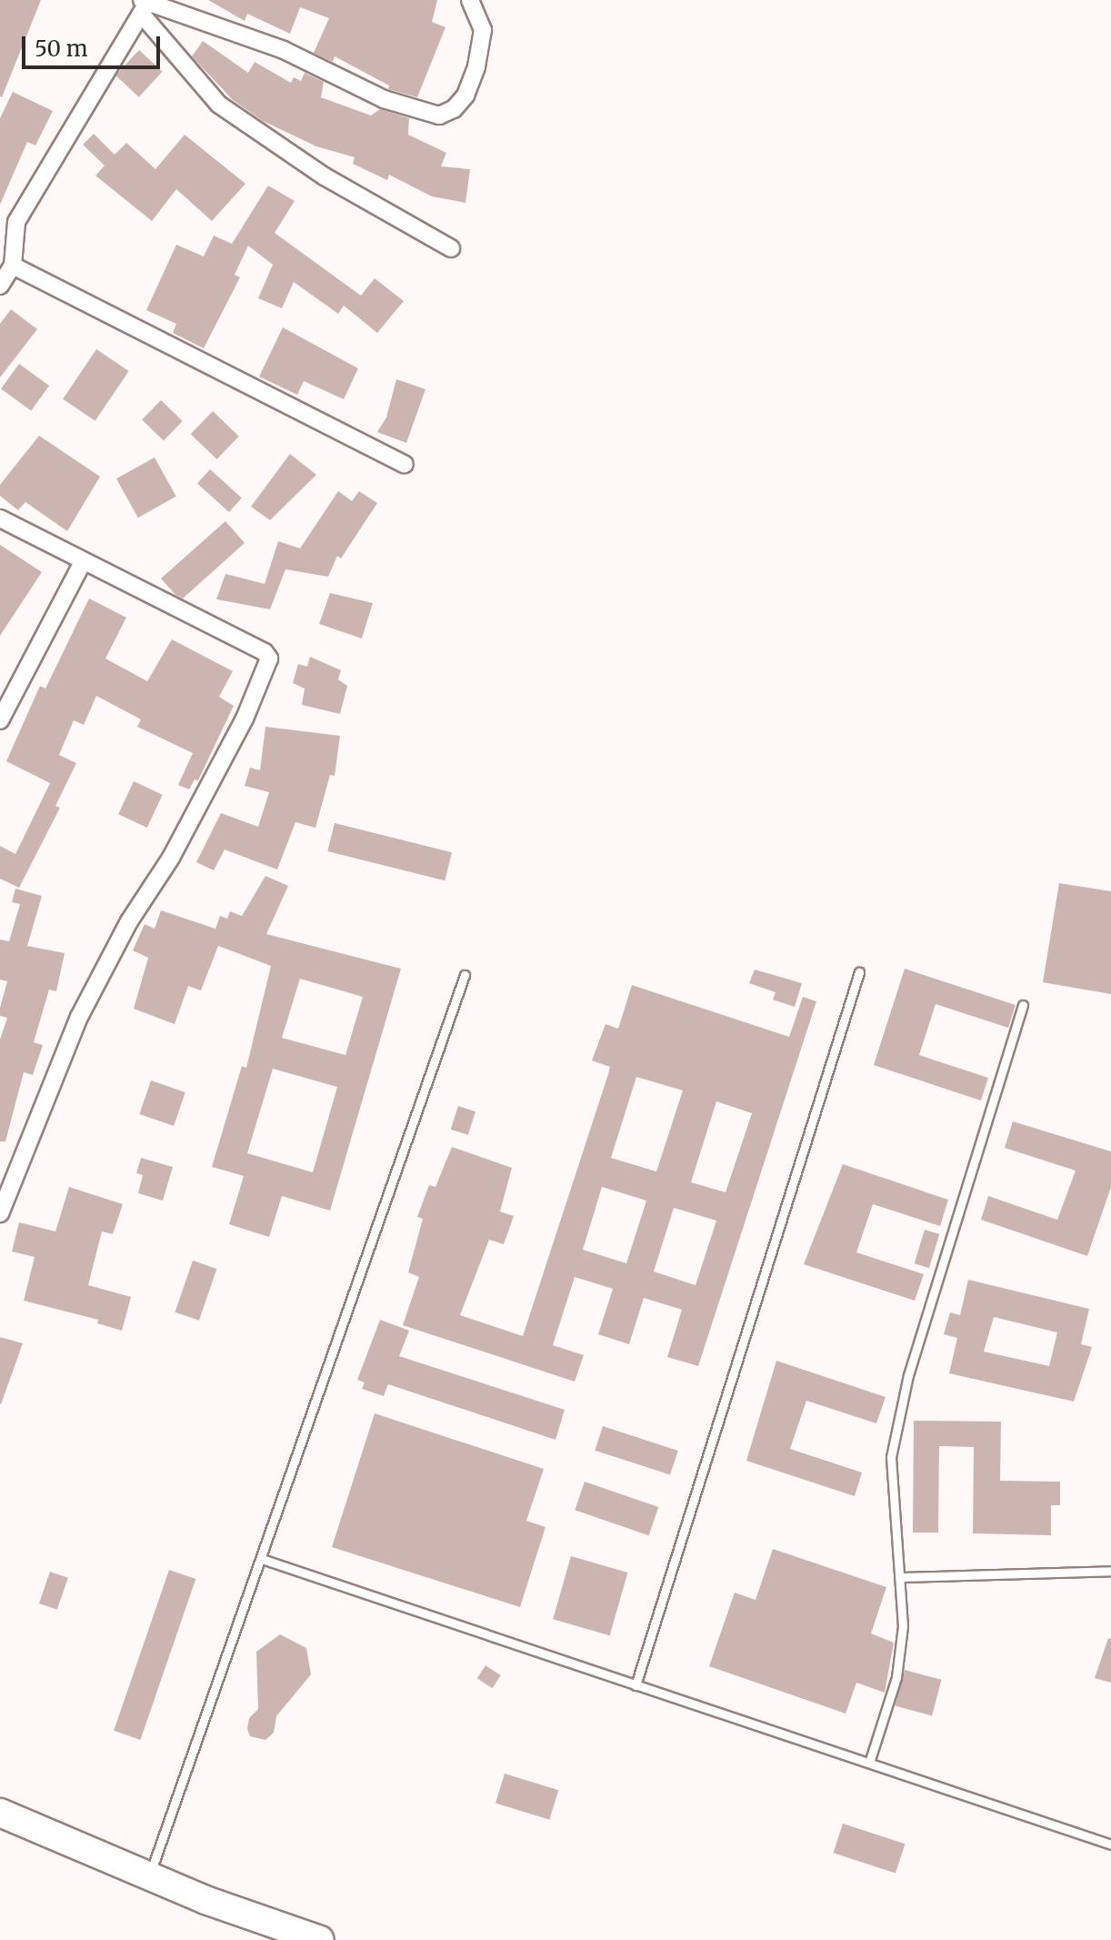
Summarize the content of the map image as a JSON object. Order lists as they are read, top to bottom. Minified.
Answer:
{"scale_bar":"50 m"}
